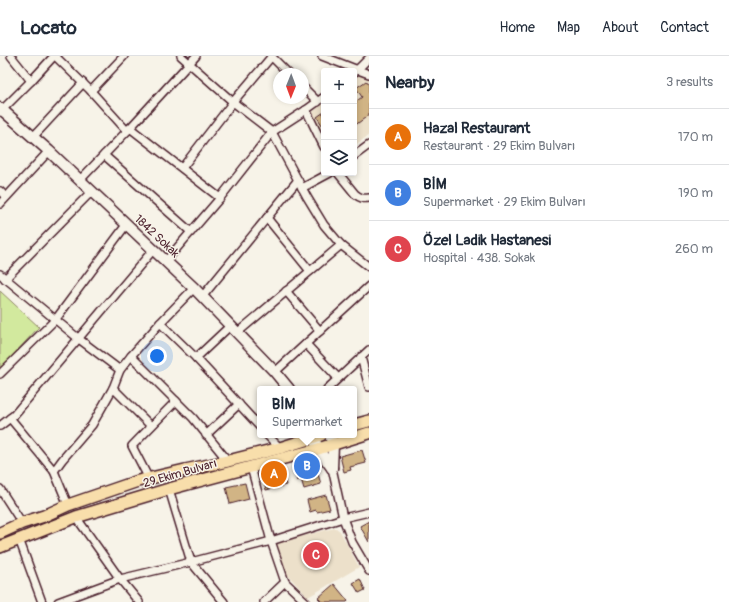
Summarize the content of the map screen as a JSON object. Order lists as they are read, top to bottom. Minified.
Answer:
{"streets":{"main road":["29 Ekim Bulvarı"],"street":["1842 Sokak"]},"north":"bottom","page":{"header":"Locato","nav":["Home","Map","About","Contact"],"heading":["Nearby","3 results"],"map_buttons":["+","−"],"list":[{"mark":"A","name":"Hazal Restaurant","note":"Restaurant · 29 Ekim Bulvarı","value":"170 m"},{"mark":"B","name":"BİM","note":"Supermarket · 29 Ekim Bulvarı","value":"190 m"},{"mark":"C","name":"Özel Ladik Hastanesi","note":"Hospital · 438. Sokak","value":"260 m"}],"popup":["BİM","Supermarket"],"pins":["B","A","C"]}}
